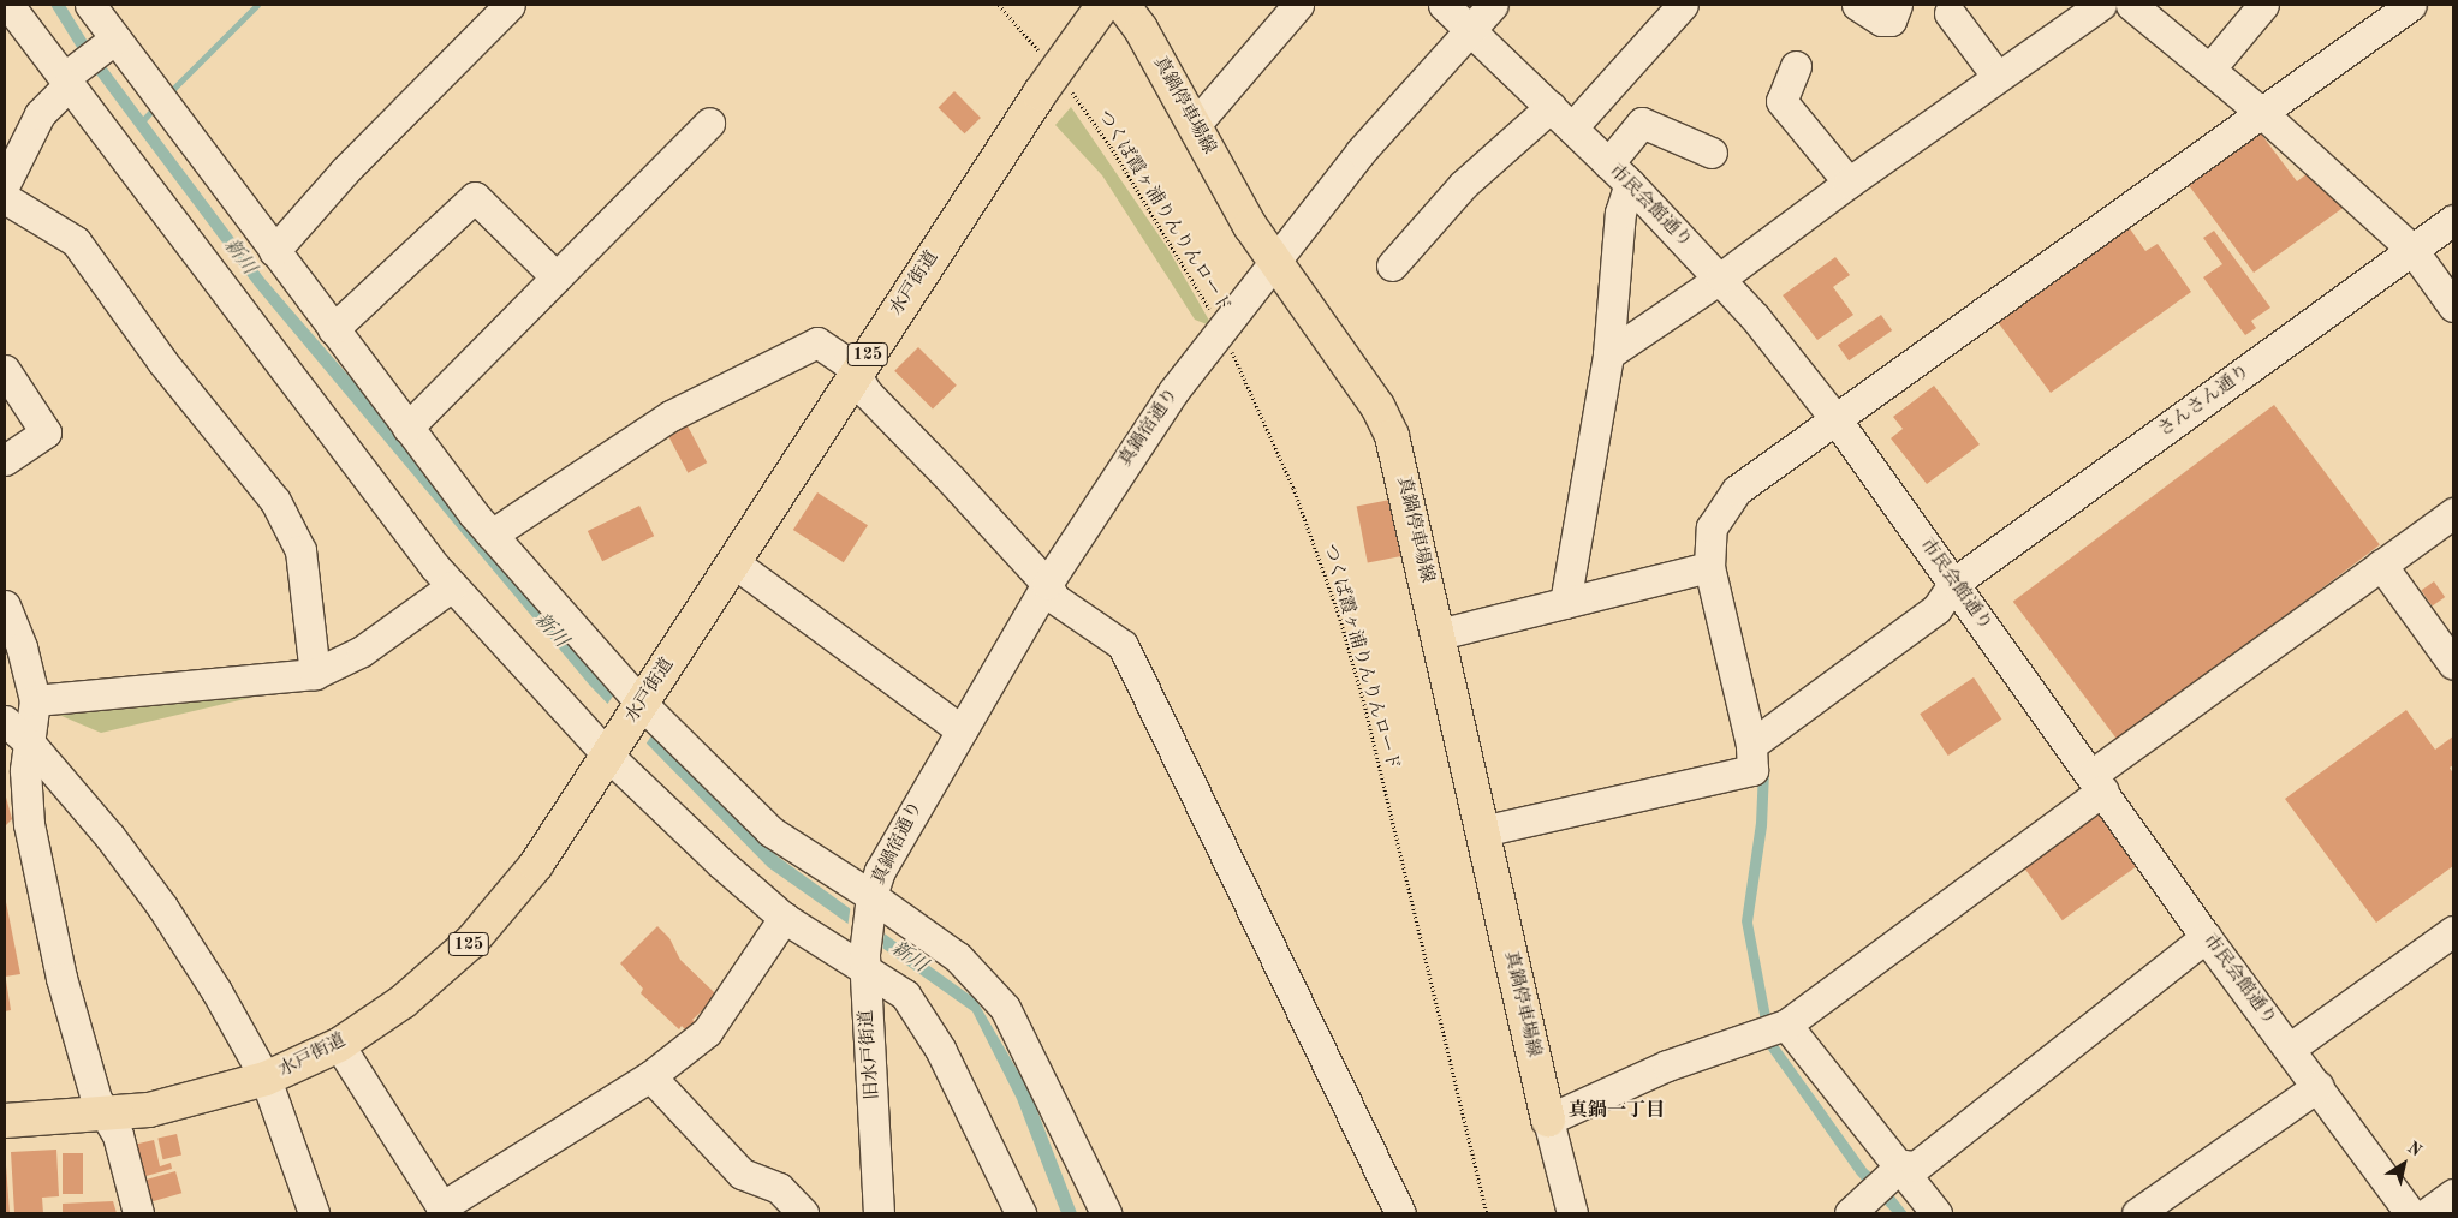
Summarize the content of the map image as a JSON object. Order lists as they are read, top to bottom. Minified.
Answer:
{"streets":{"main road":["真鍋停車場線","水戸街道","125"],"street":["市民会館通り","さんさん通り","真鍋宿通り","旧水戸街道"],"path":["つくば霞ヶ浦りんりんロード"]},"crossings":[["真鍋停車場線","真鍋宿通り"],["市民会館通り","さんさん通り"],["市民会館通り","真鍋宿通り"],["つくば霞ヶ浦りんりんロード","水戸街道"],["つくば霞ヶ浦りんりんロード","真鍋宿通り"],["真鍋宿通り","旧水戸街道"]],"districts":["真鍋一丁目"],"water":["新川"],"north":"top right"}
